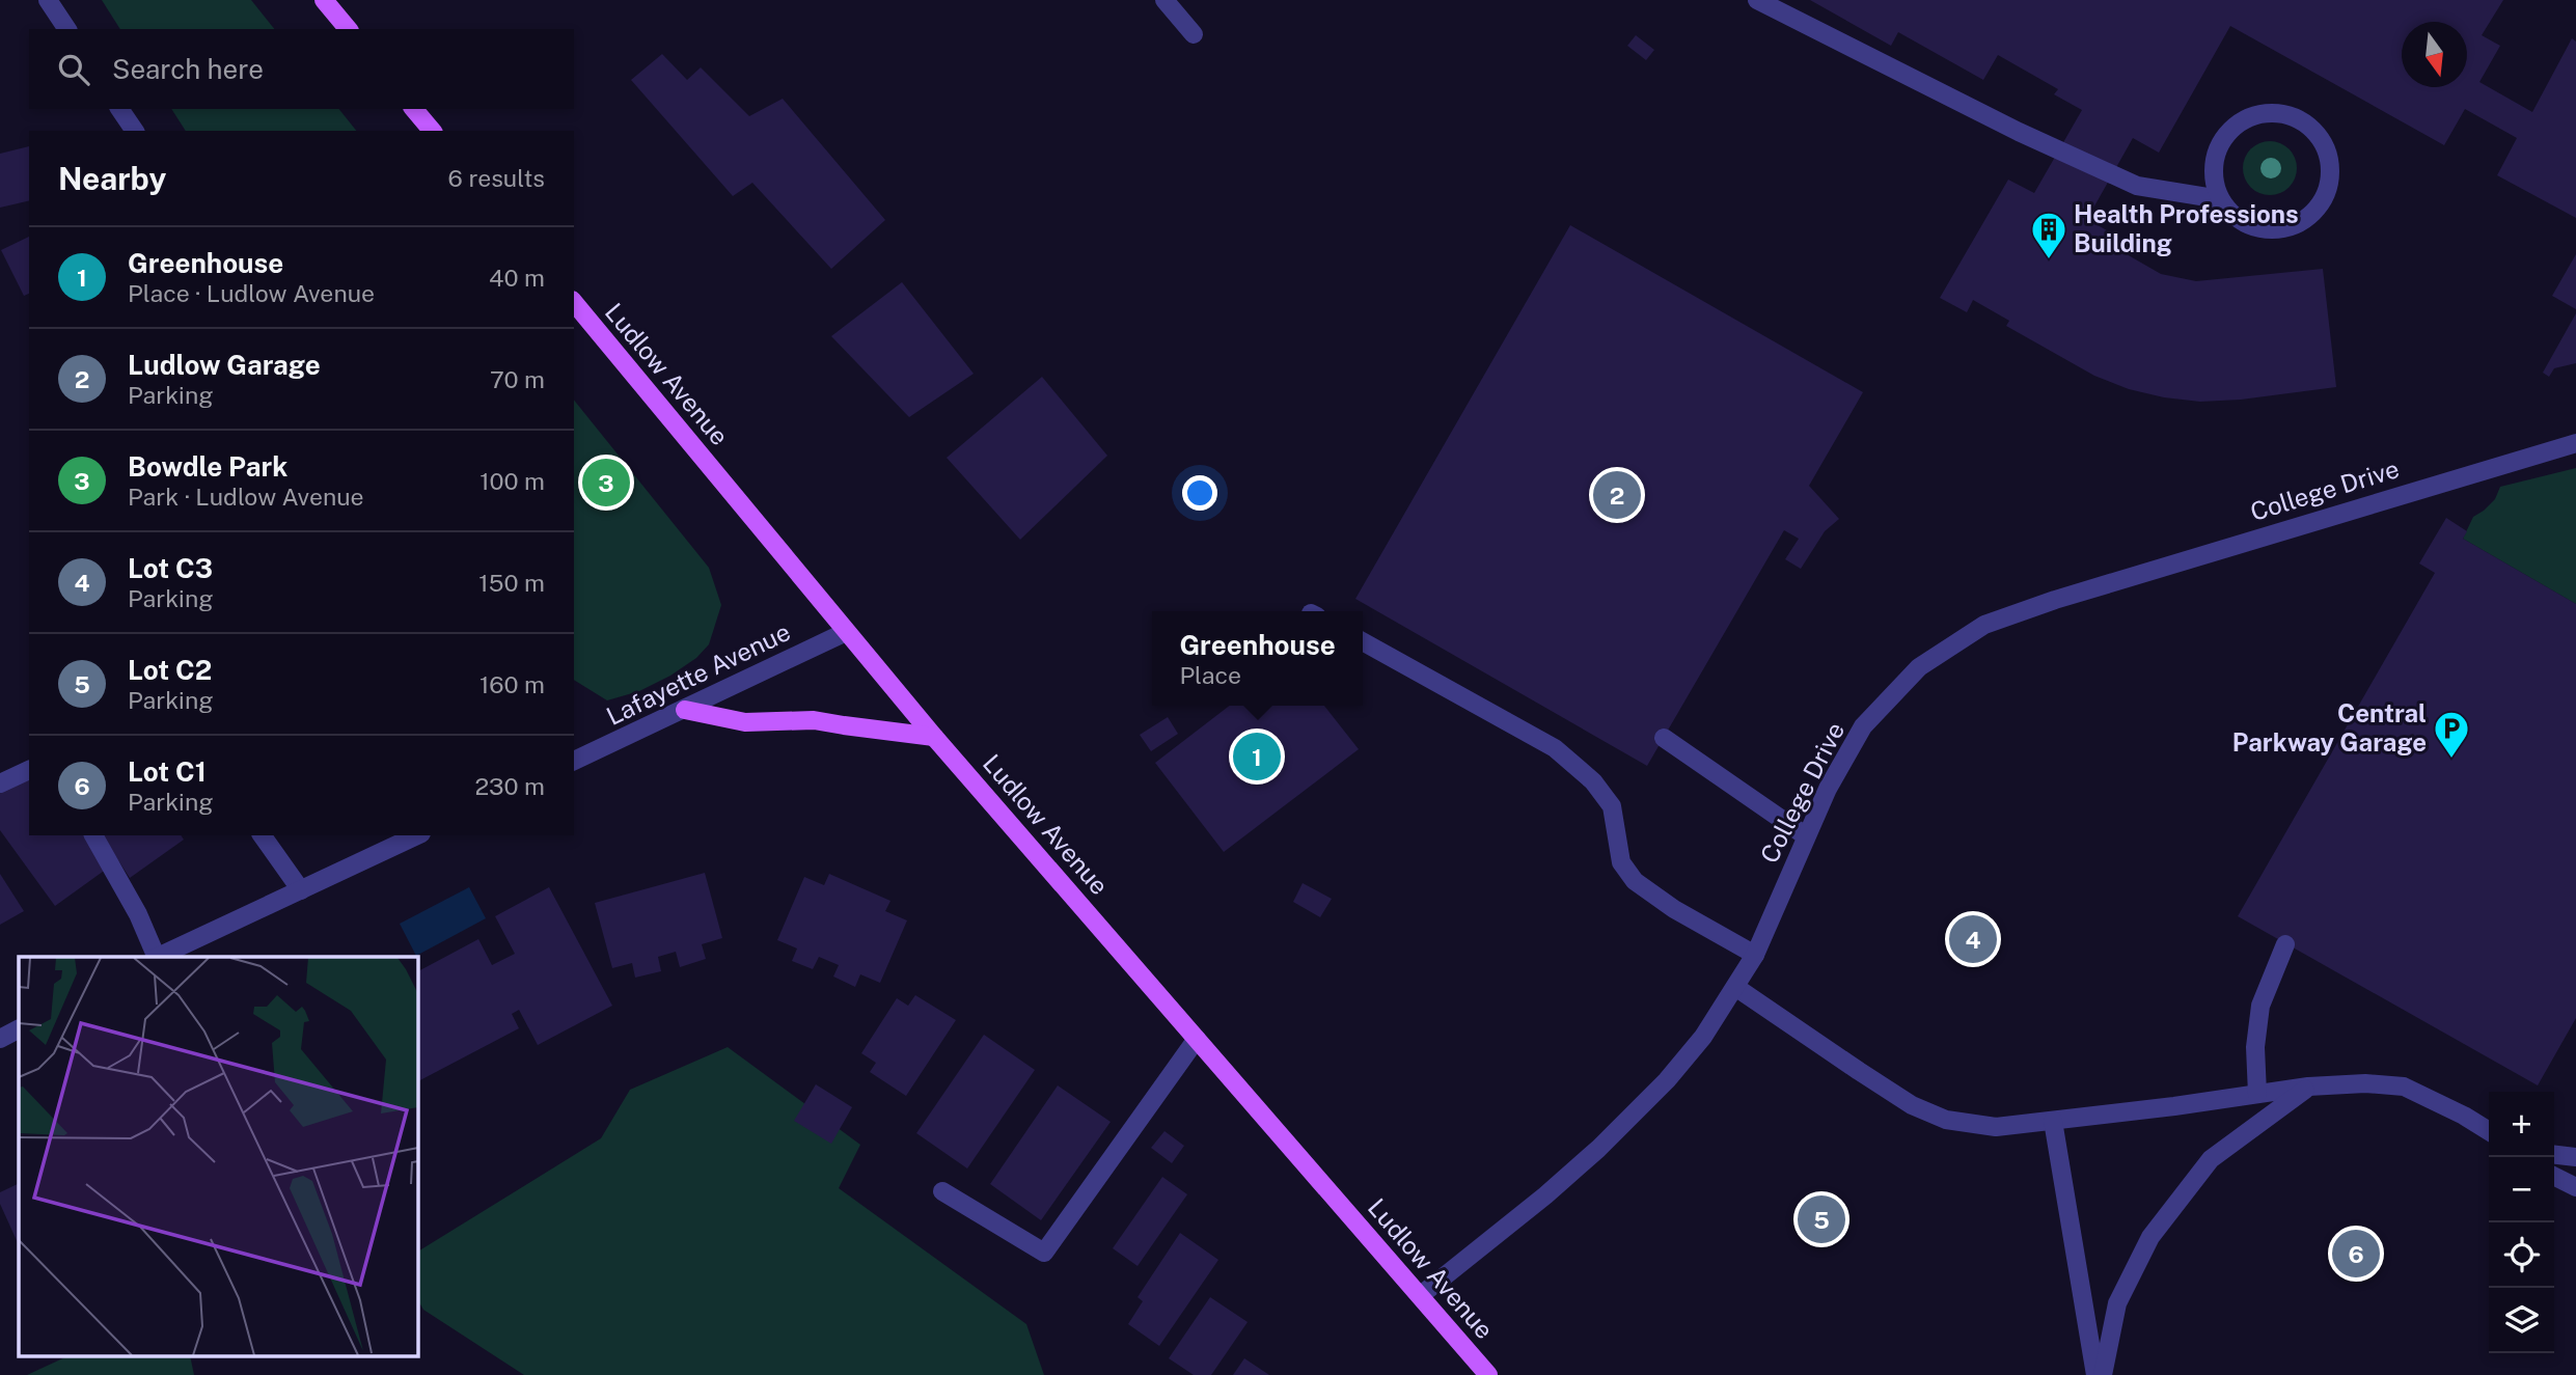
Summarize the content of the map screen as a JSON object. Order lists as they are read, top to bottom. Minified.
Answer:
{"streets":{"main road":["Ludlow Avenue"],"street":["College Drive","Lafayette Avenue"]},"crossings":[["Ludlow Avenue","College Drive"],["Ludlow Avenue","Lafayette Avenue"]],"places":{"building":["Health Professions Building"],"parking":["Central Parkway Garage"]},"north":"bottom","page":{"search":"Search here","heading":["Nearby","6 results"],"list":[{"mark":"1","name":"Greenhouse","note":"Place · Ludlow Avenue","value":"40 m"},{"mark":"2","name":"Ludlow Garage","note":"Parking","value":"70 m"},{"mark":"3","name":"Bowdle Park","note":"Park · Ludlow Avenue","value":"100 m"},{"mark":"4","name":"Lot C3","note":"Parking","value":"150 m"},{"mark":"5","name":"Lot C2","note":"Parking","value":"160 m"},{"mark":"6","name":"Lot C1","note":"Parking","value":"230 m"}],"pins":["3","2","1","4","5","6"],"popup":["Greenhouse","Place"],"map_buttons":["+","−"]}}
